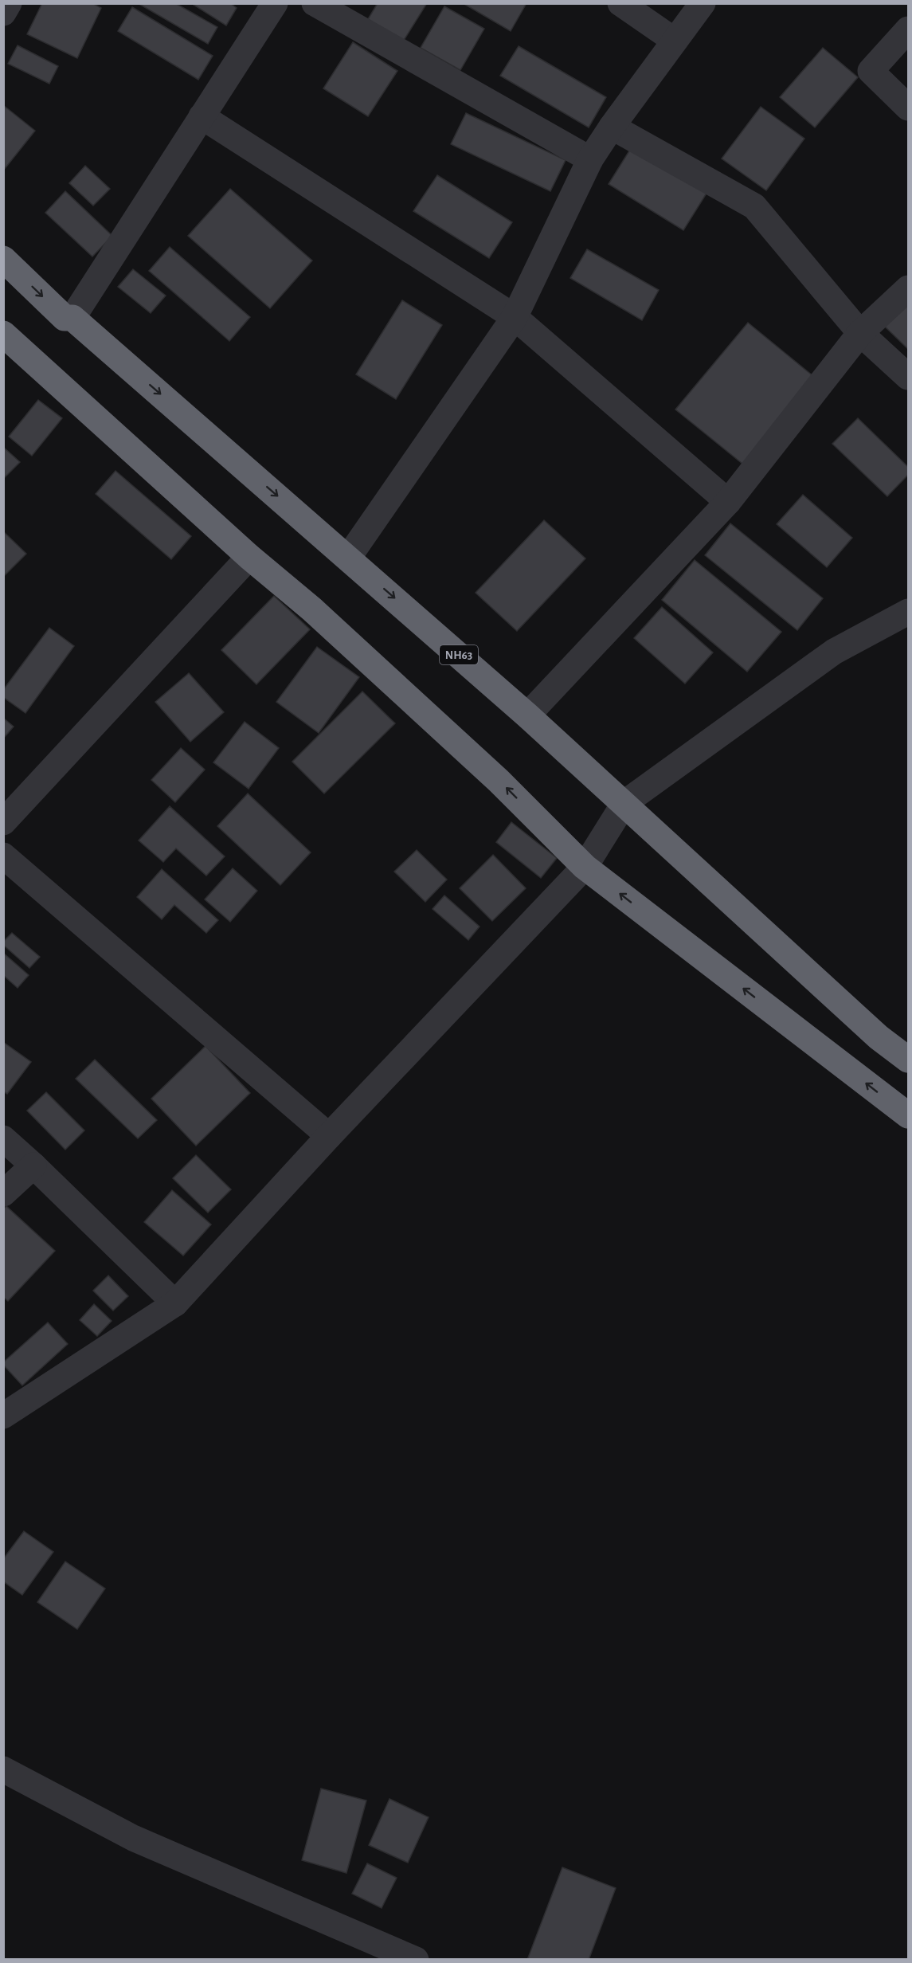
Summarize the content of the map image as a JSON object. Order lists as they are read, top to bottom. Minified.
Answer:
{"streets":{"highway":["NH63"]}}
